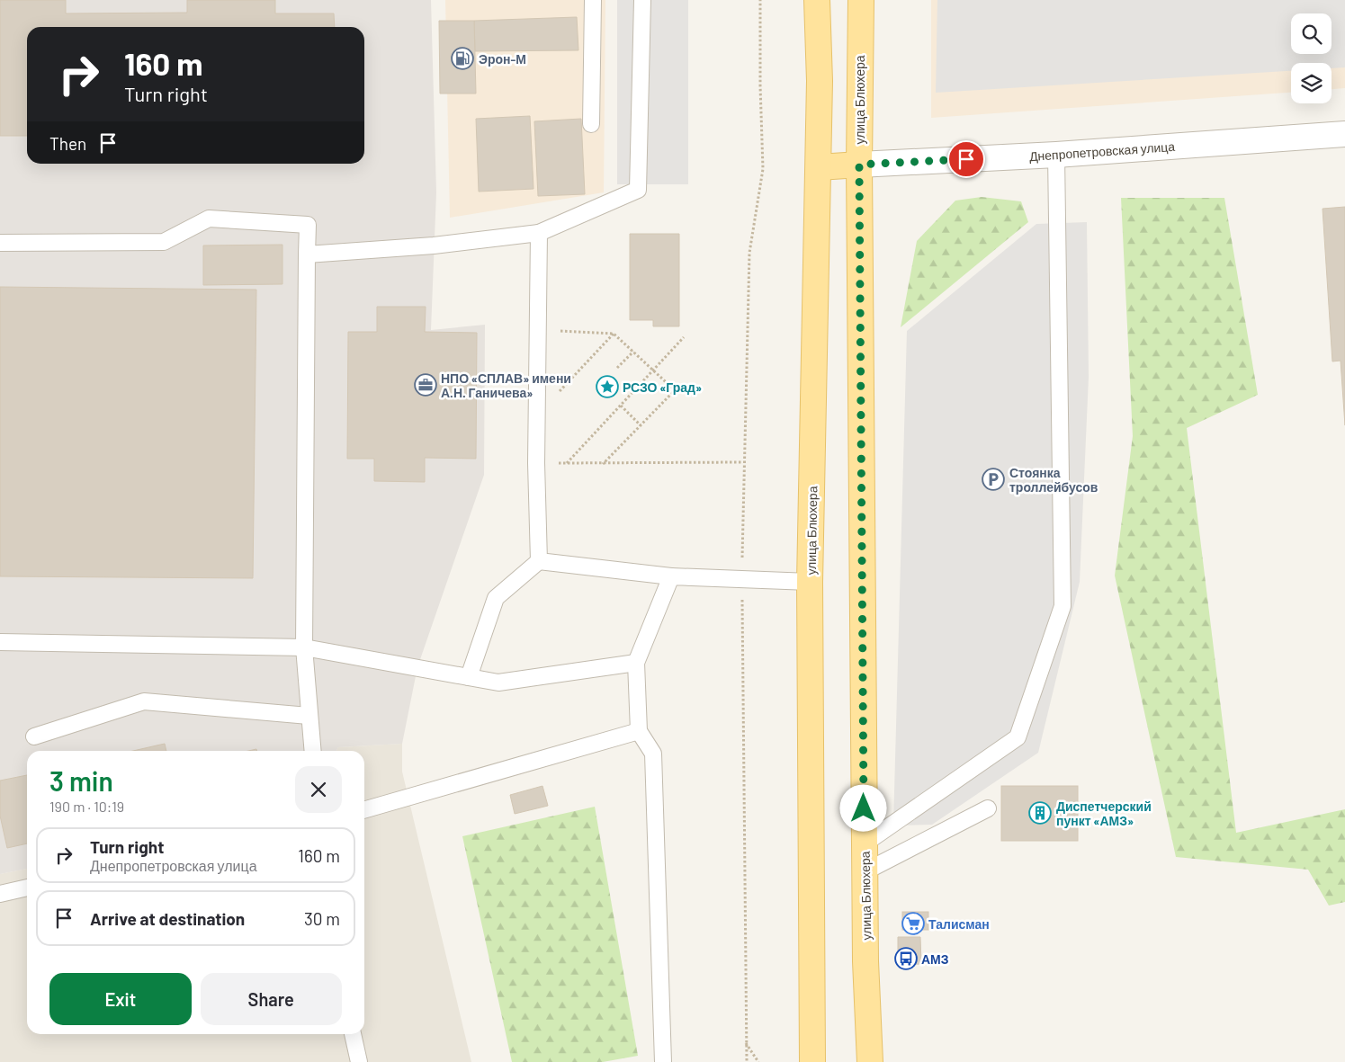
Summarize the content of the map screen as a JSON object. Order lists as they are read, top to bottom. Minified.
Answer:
{"streets":{"main road":["улица Блюхера"],"street":["Днепропетровская улица"]},"crossings":[["улица Блюхера","Днепропетровская улица"]],"places":{"fuel station":["Эрон-М"],"office":["НПО «СПЛАВ» имени А.Н. Ганичева»"],"place":["РСЗО «Град»"],"parking":["Стоянка троллейбусов"],"building":["Диспетчерский пункт «АМЗ»"],"supermarket":["Талисман"],"bus stop":["АМЗ"]},"page":{"turn":["160 m","Turn right"],"then":"Then","heading":["3 min","190 m · 10:19"],"list":[{"name":"Turn right","note":"Днепропетровская улица","value":"160 m"},{"name":"Arrive at destination","value":"30 m"}],"buttons":["Exit","Share"]}}
